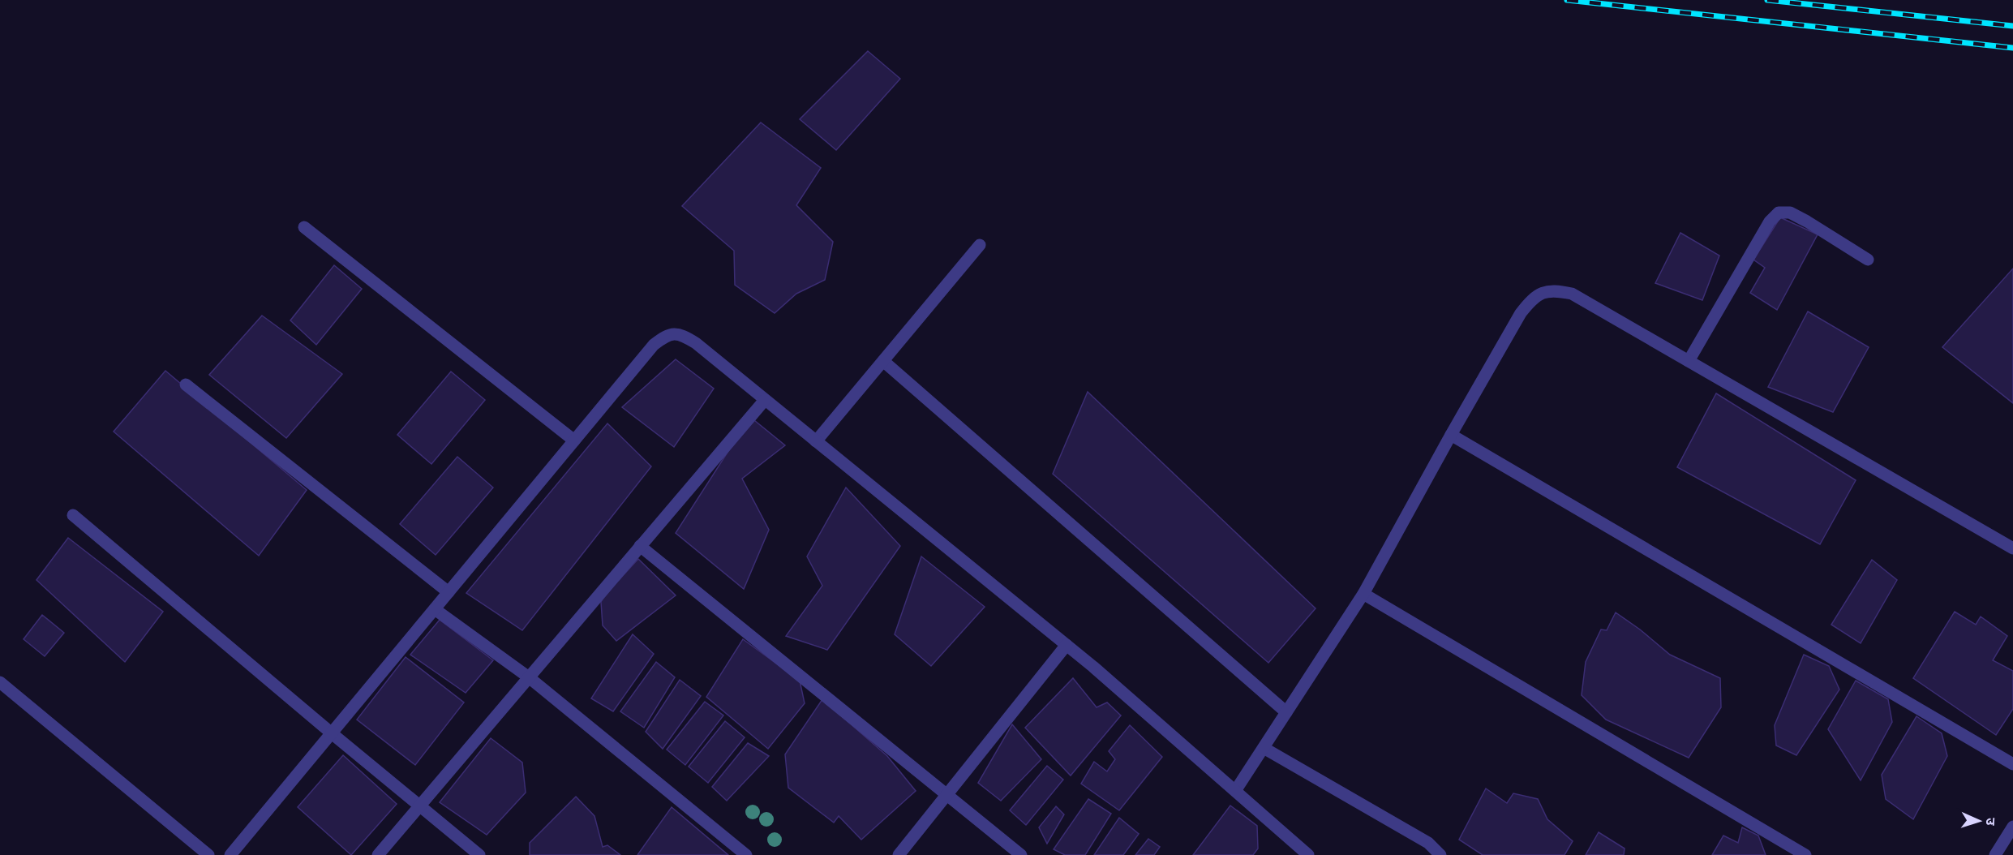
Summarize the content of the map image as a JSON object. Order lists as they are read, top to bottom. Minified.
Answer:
{"north":"right"}
